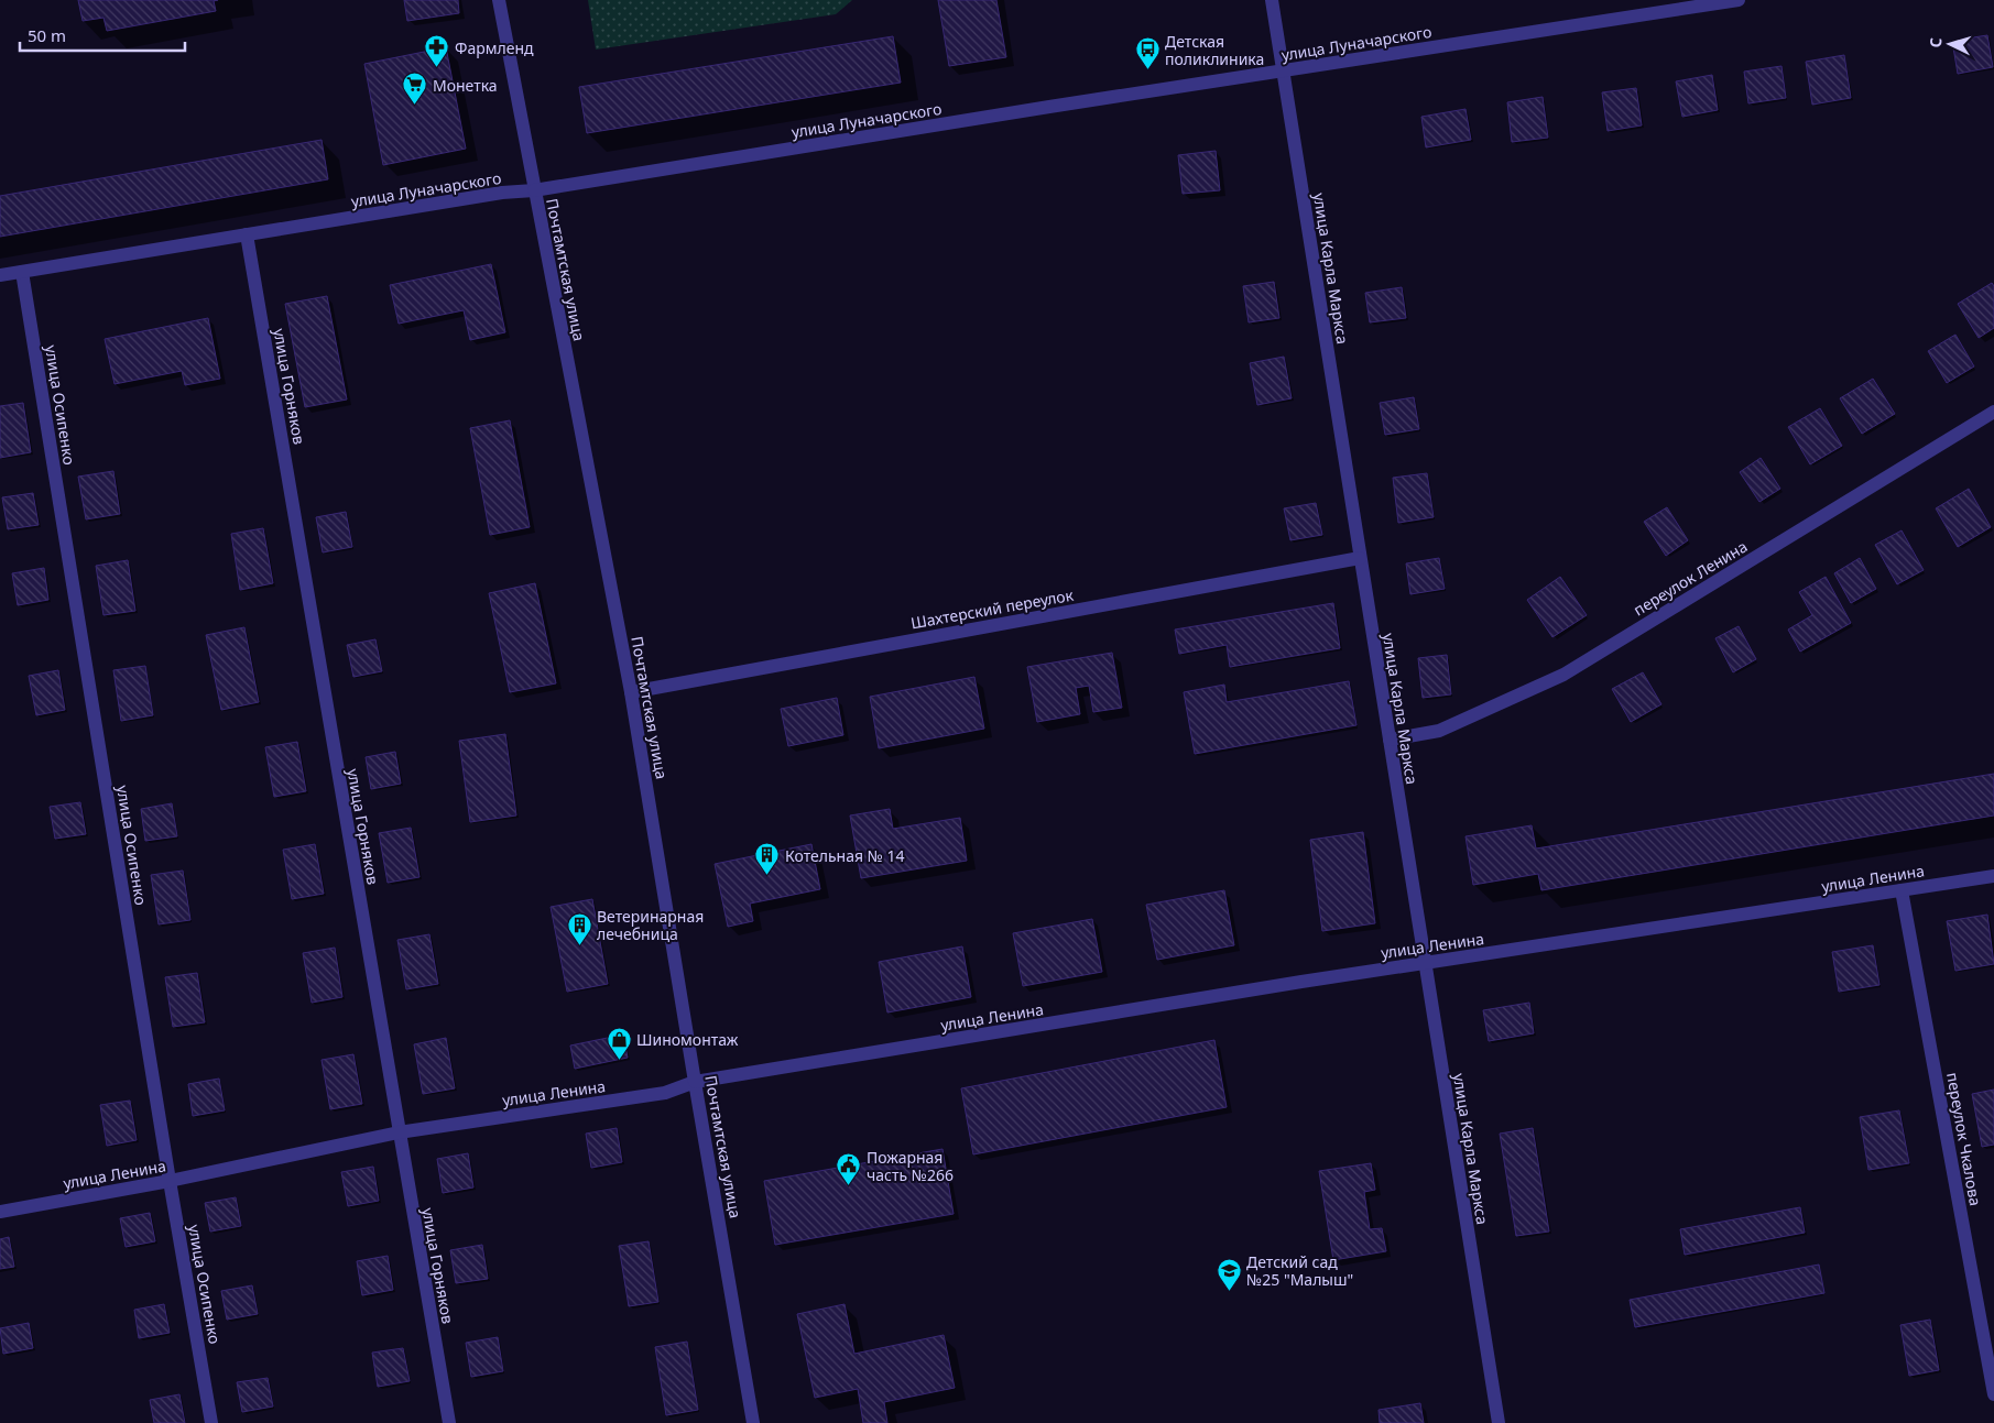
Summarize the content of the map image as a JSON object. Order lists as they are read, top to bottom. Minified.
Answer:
{"streets":{"street":["улица Луначарского","улица Карла Маркса","Почтамтская улица","улица Горняков","улица Осипенко","переулок Ленина","Шахтерский переулок","улица Ленина","переулок Чкалова"]},"crossings":[["улица Луначарского","улица Карла Маркса"],["улица Луначарского","Почтамтская улица"],["улица Луначарского","улица Горняков"],["улица Луначарского","улица Осипенко"],["улица Карла Маркса","переулок Ленина"],["улица Карла Маркса","Шахтерский переулок"],["улица Карла Маркса","улица Ленина"],["Почтамтская улица","Шахтерский переулок"],["Почтамтская улица","улица Ленина"],["улица Горняков","улица Ленина"],["улица Осипенко","улица Ленина"],["улица Ленина","переулок Чкалова"]],"places":{"pharmacy":["Фармленд"],"bus stop":["Детская поликлиника"],"supermarket":["Монетка"],"building":["Котельная № 14","Ветеринарная лечебница"],"shop":["Шиномонтаж"],"public building":["Пожарная часть №266"],"school or university":["Детский сад №25 \"Малыш\""]},"scale_bar":"50 m","north":"left"}
